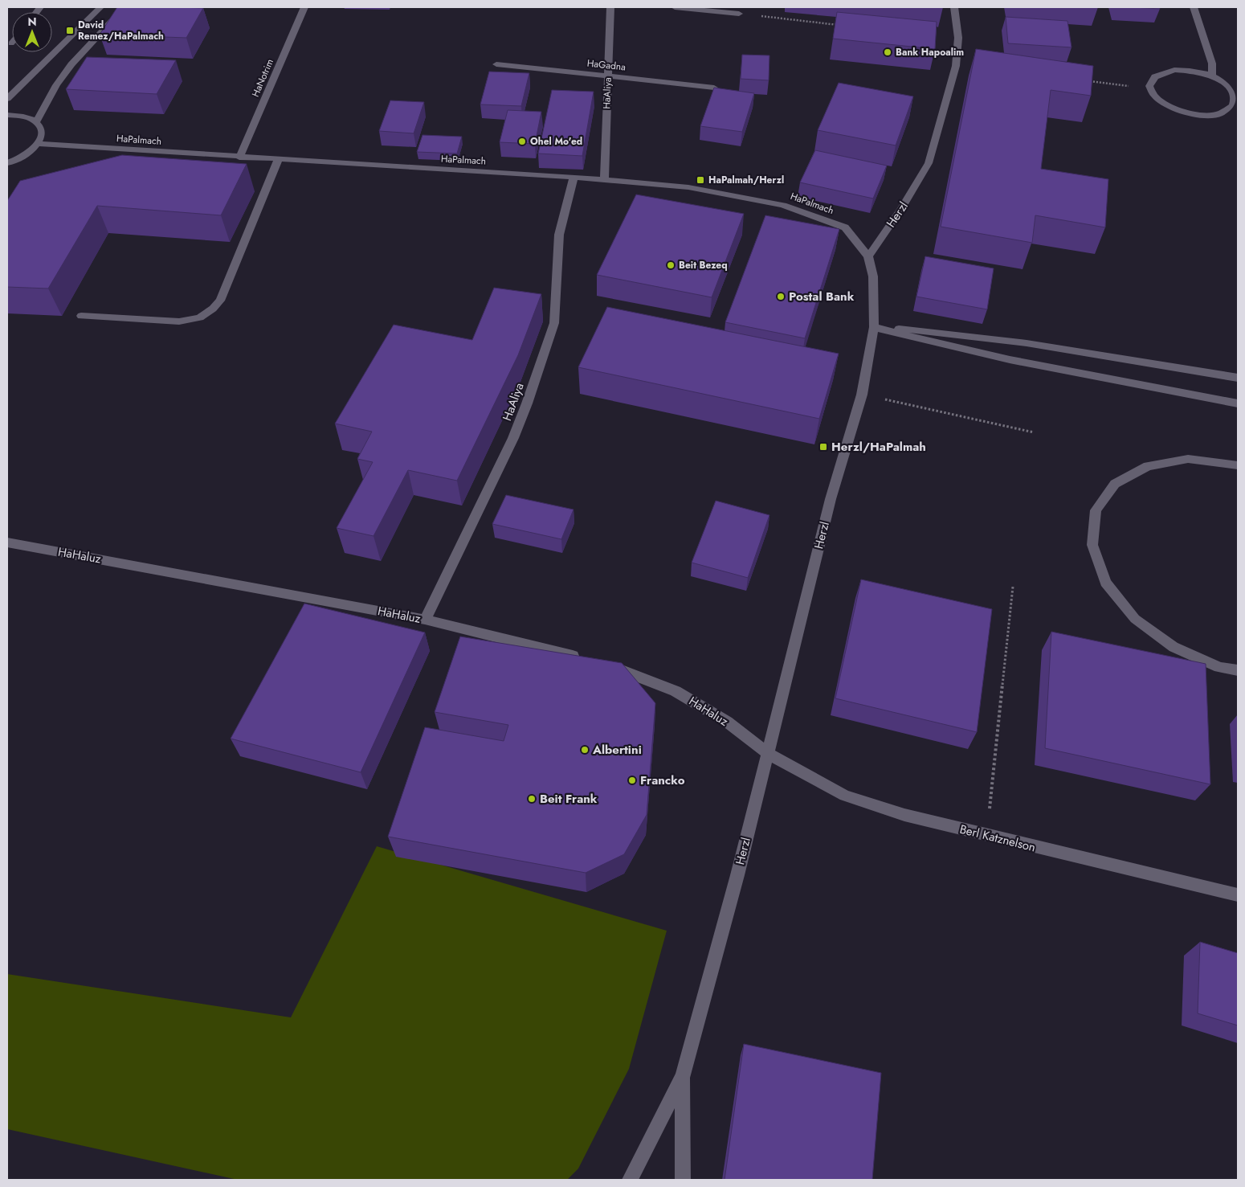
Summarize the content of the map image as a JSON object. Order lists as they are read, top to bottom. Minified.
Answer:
{"streets":{"street":["HaGadna","HaNotrim","HaAliya","HaPalmach","Herzl","HaHaluz","Berl Katznelson"]},"crossings":[["HaGadna","HaAliya"],["HaNotrim","HaPalmach"],["HaAliya","HaPalmach"],["HaAliya","HaHaluz"],["HaPalmach","Herzl"],["Herzl","HaHaluz"],["Herzl","Berl Katznelson"],["HaHaluz","Berl Katznelson"]],"places":{"transit":["David Remez/HaPalmach","HaPalmah/Herzl","Herzl/HaPalmah"],"other":["Bank Hapoalim","Ohel Mo'ed","Beit Bezeq","Postal Bank","Albertini","Francko","Beit Frank"]},"north":"top"}
